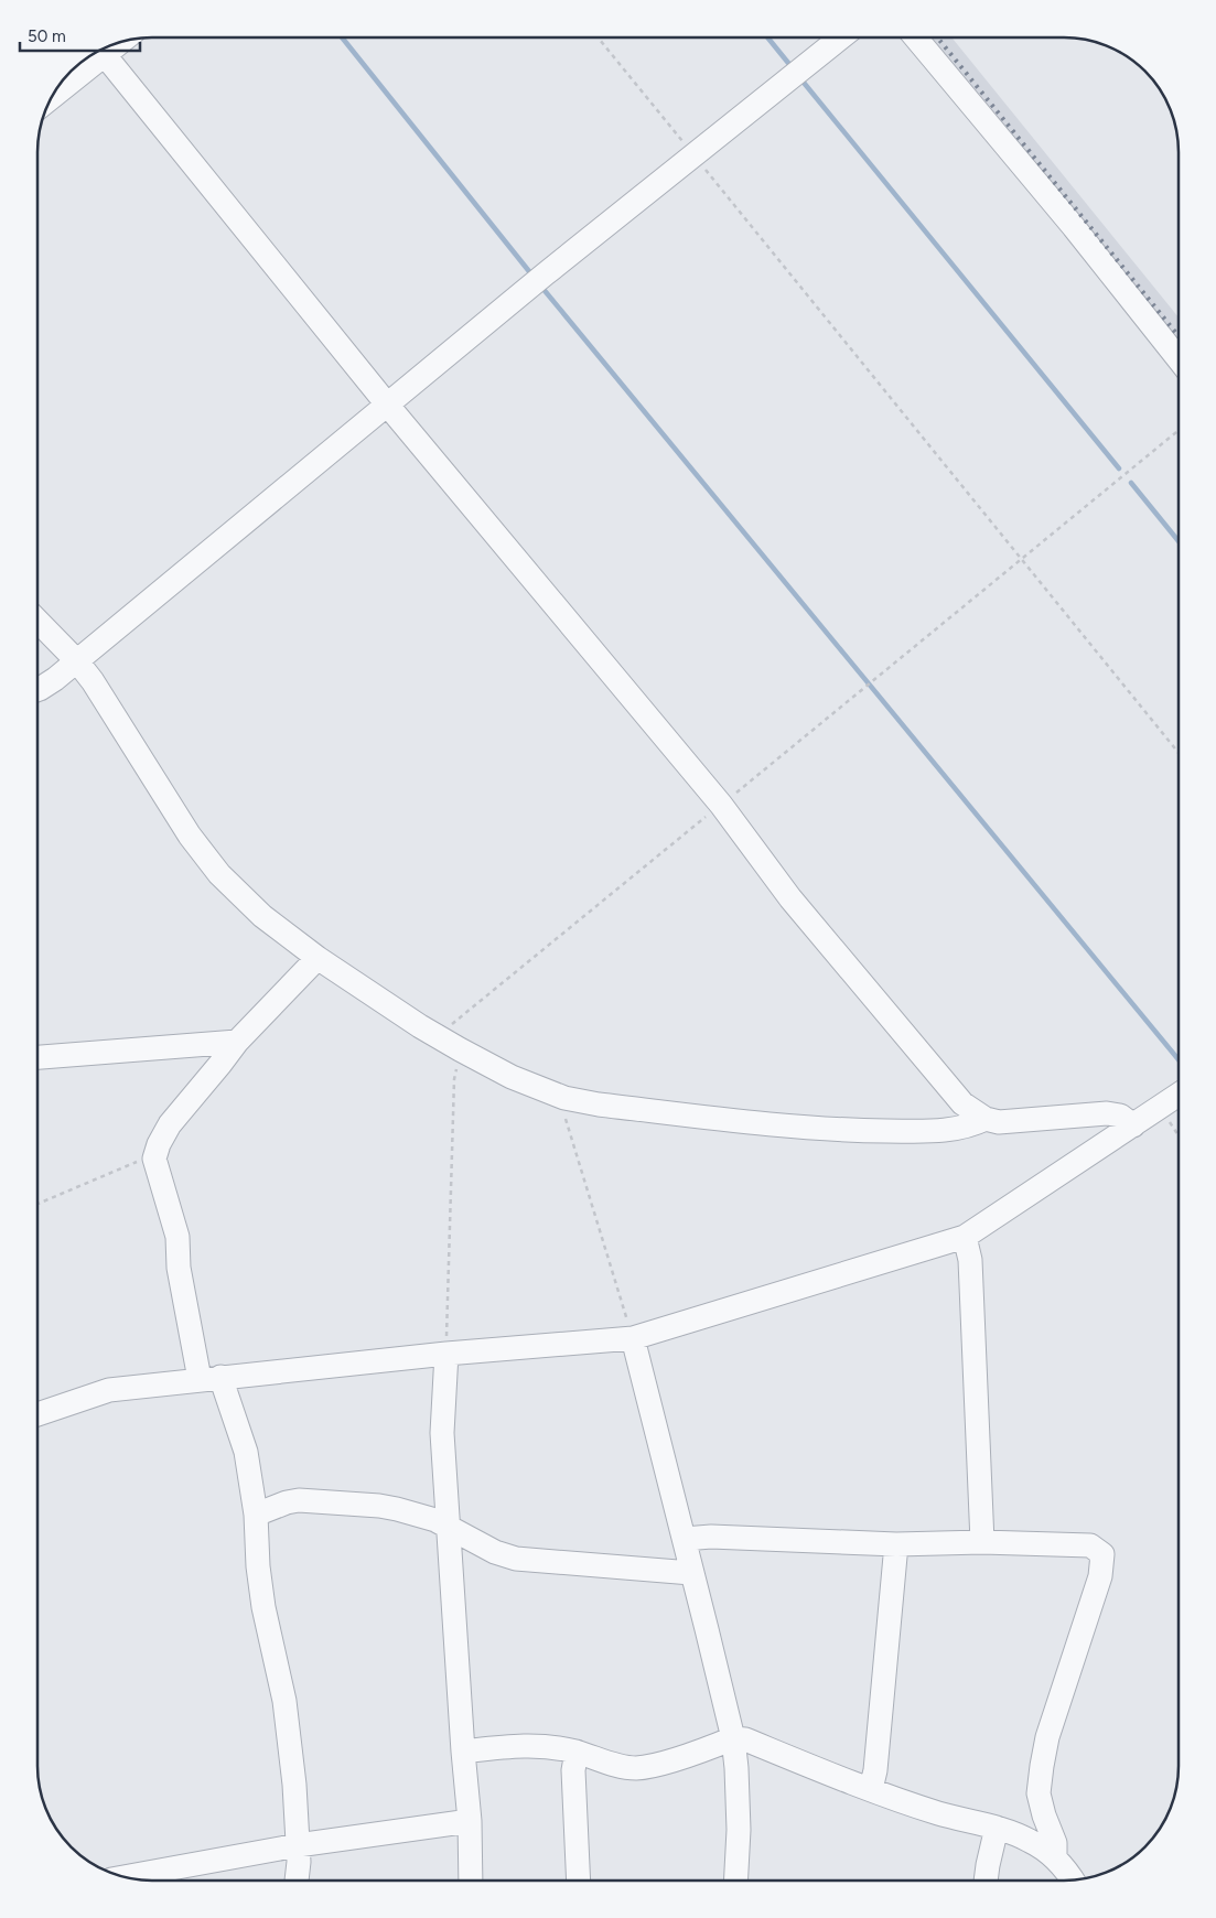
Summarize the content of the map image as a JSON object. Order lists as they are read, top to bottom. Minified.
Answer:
{"scale_bar":"50 m"}
